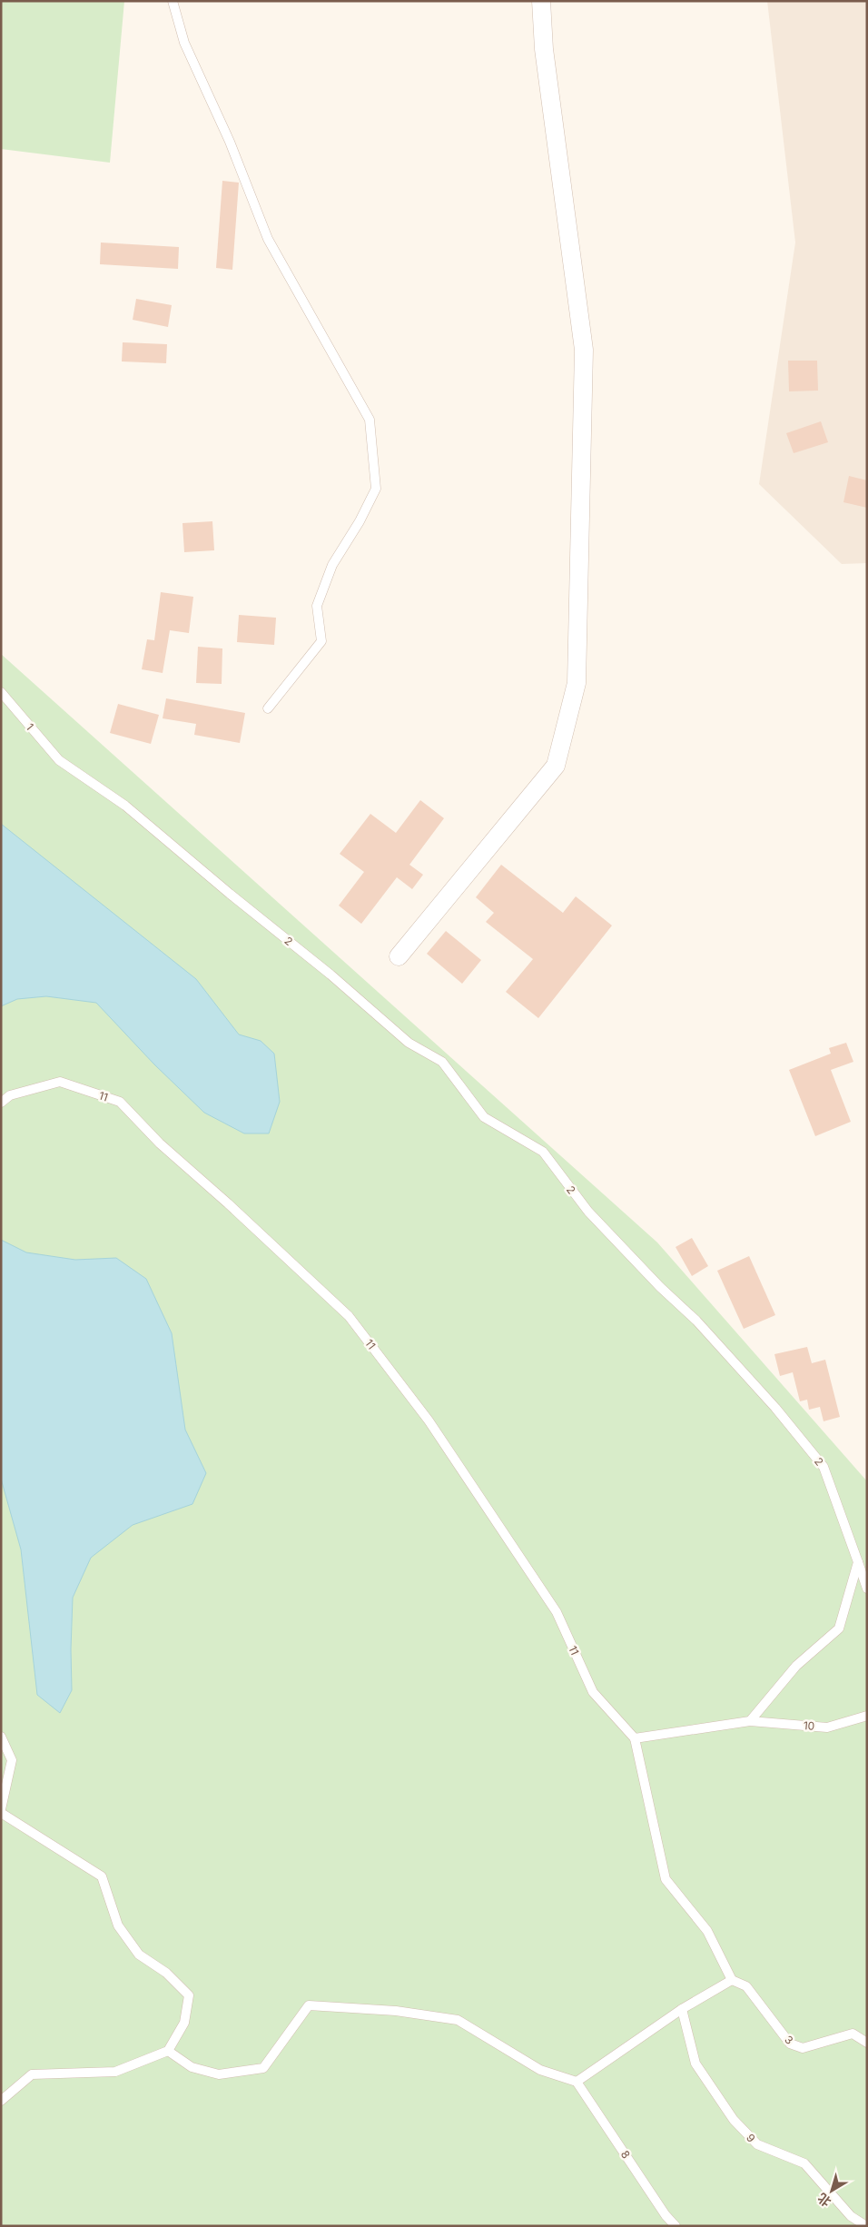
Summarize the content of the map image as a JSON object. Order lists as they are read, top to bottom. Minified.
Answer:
{"streets":{"lane":["1","2","11","10","3","9","8"]},"crossings":[["1","2"],["11","10"]],"north":"bottom left"}
